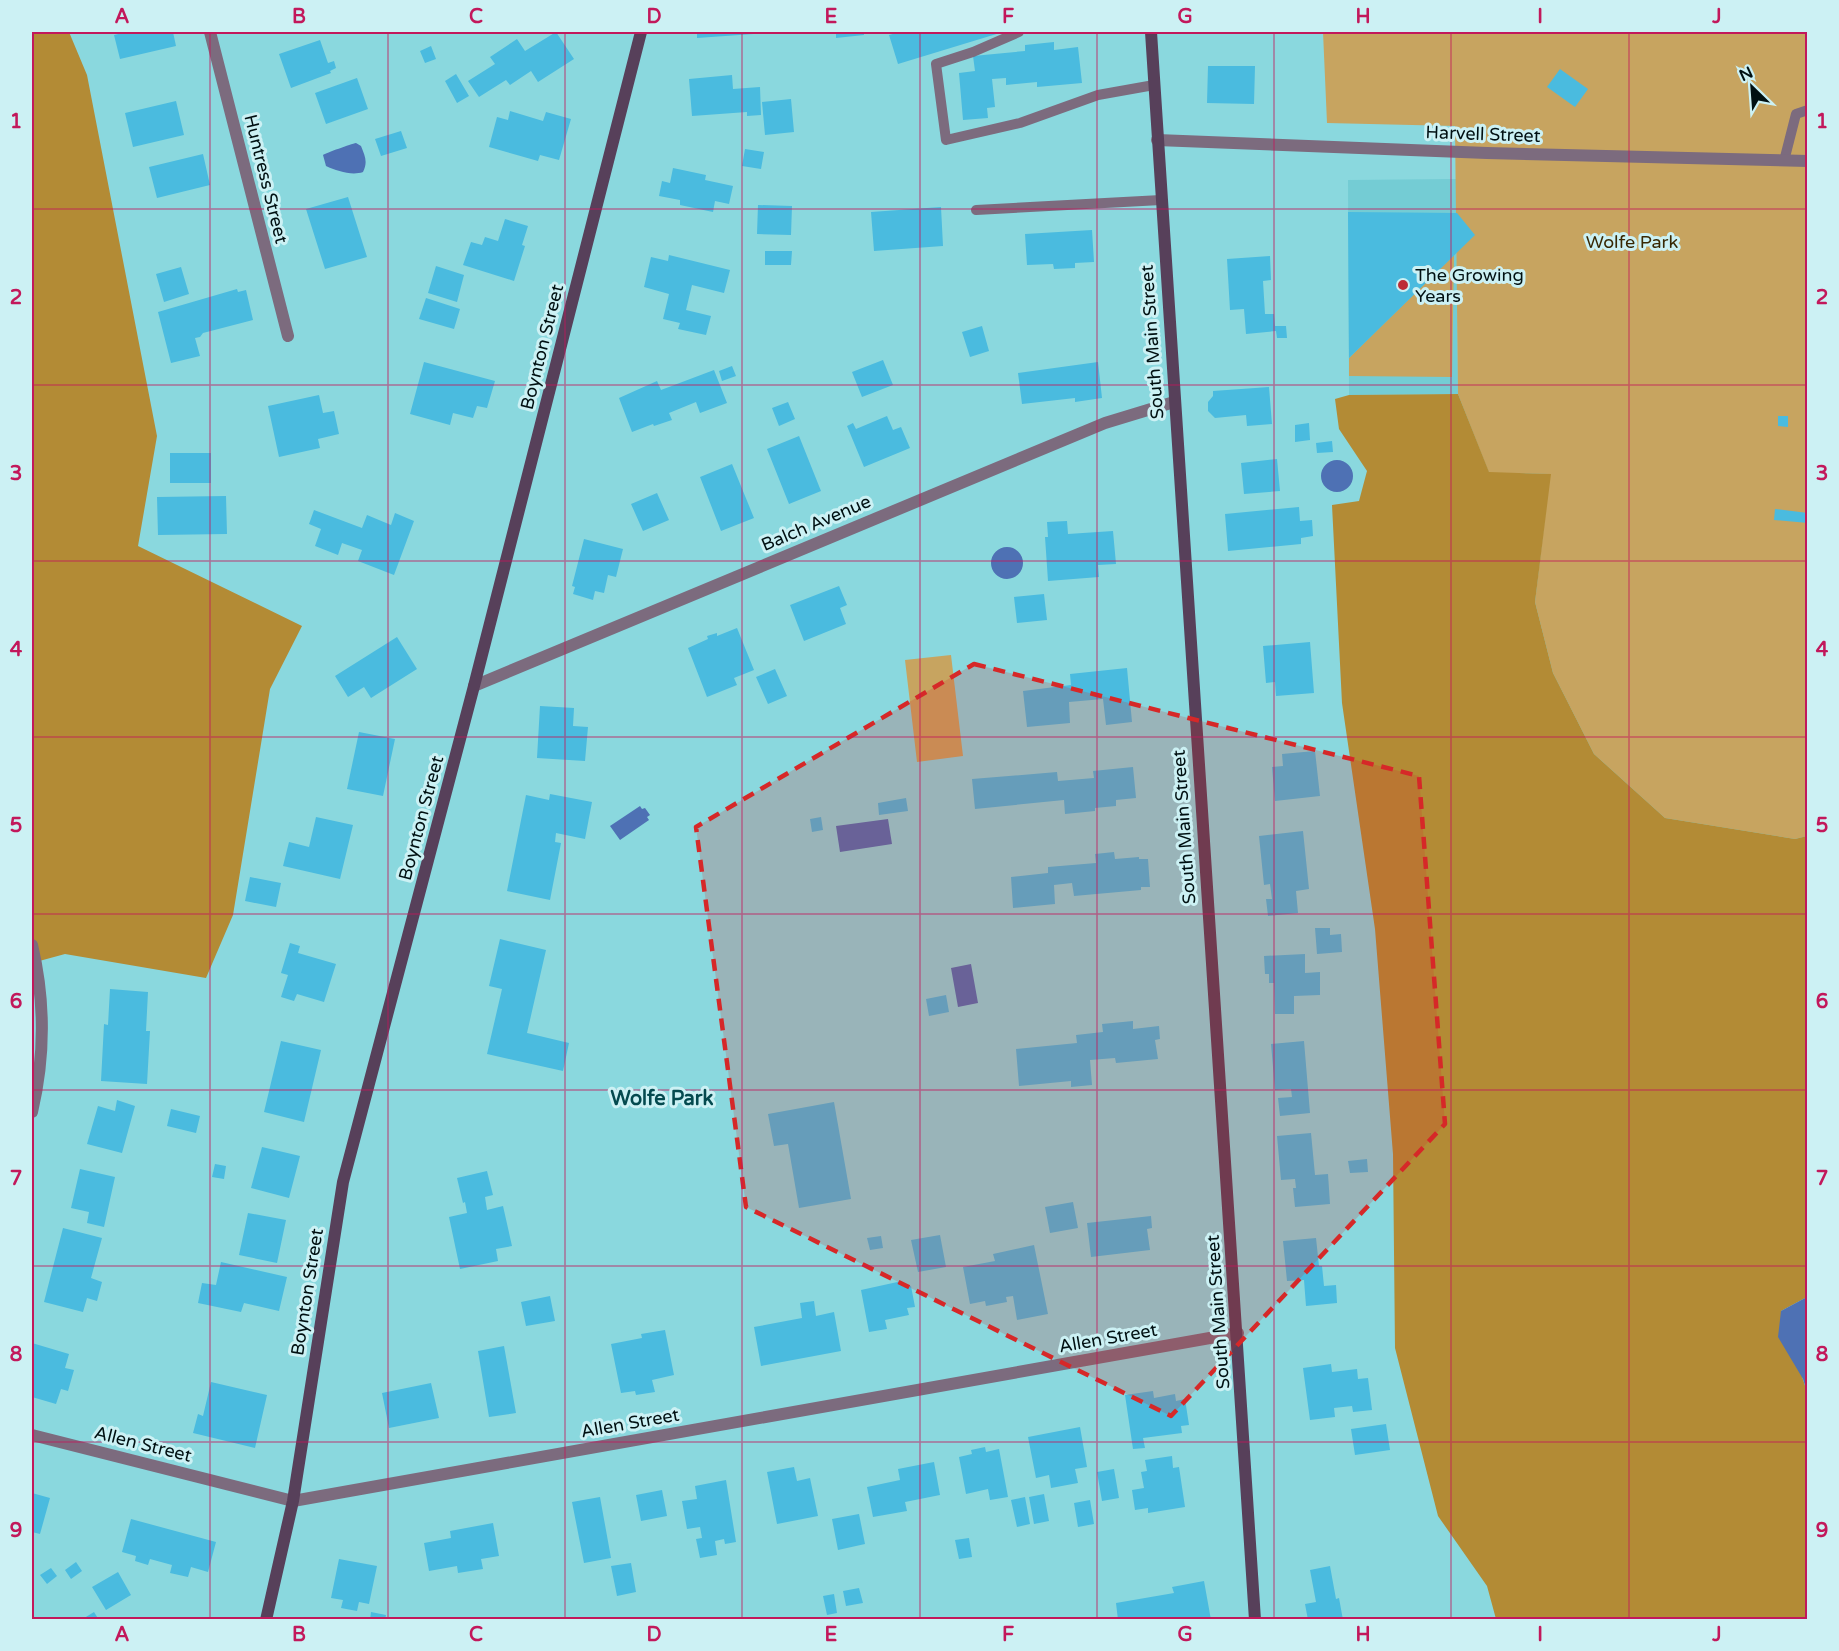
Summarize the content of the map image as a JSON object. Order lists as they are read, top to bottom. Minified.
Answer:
{"streets":{"street":["Harvell Street","Huntress Street","South Main Street","Boynton Street","Balch Avenue","Allen Street"]},"crossings":[["Harvell Street","South Main Street"],["South Main Street","Balch Avenue"],["South Main Street","Allen Street"],["Boynton Street","Balch Avenue"],["Boynton Street","Allen Street"]],"districts":["Wolfe Park"],"parks":["Wolfe Park"],"places":["The Growing Years"],"north":"top left","grid":{"columns":["A","B","C","D","E","F","G","H","I","J"],"rows":["1","2","3","4","5","6","7","8","9"]}}
